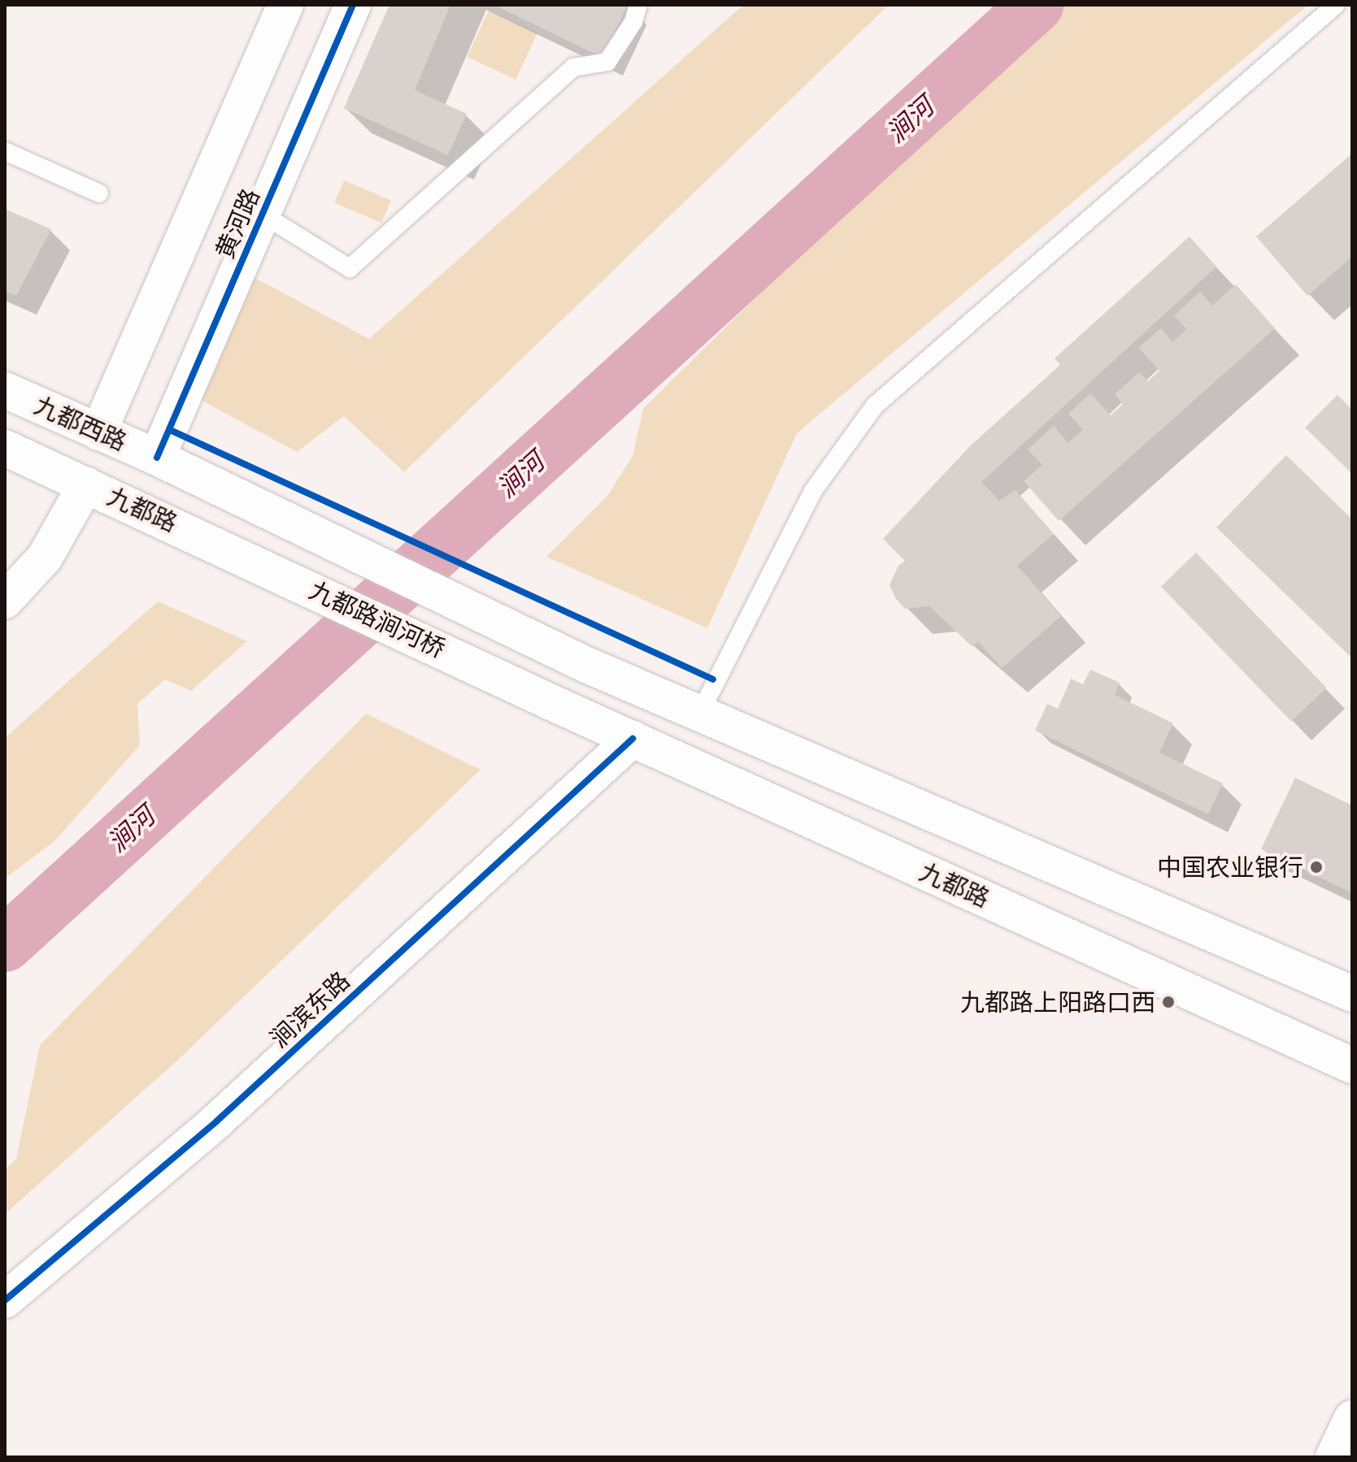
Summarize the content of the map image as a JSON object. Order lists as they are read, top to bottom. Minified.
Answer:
{"streets":{"main road":["黄河路","九都西路","九都路","九都路涧河桥","涧滨东路"]},"crossings":[["黄河路","九都西路"],["黄河路","九都路涧河桥"],["九都西路","九都路涧河桥"],["九都路","九都路涧河桥"],["九都路","涧滨东路"]],"water":["涧河"],"places":["中国农业银行","九都路上阳路口西"]}
